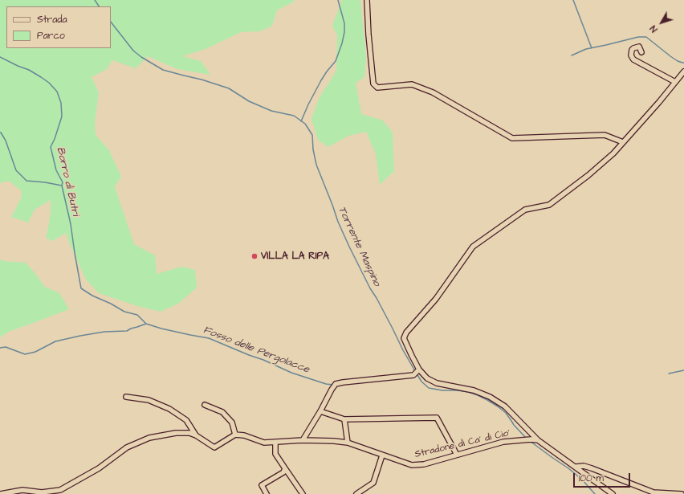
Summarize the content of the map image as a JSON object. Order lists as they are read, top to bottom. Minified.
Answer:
{"streets":{"street":["Stradone di Ca' di Cio'"]},"water":["Borro di Butri","Torrente Maspino","Fosso delle Pergolacce"],"places":["VILLA LA RIPA"],"legend":["Strada","Parco"],"scale_bar":"100 m","north":"bottom left"}
